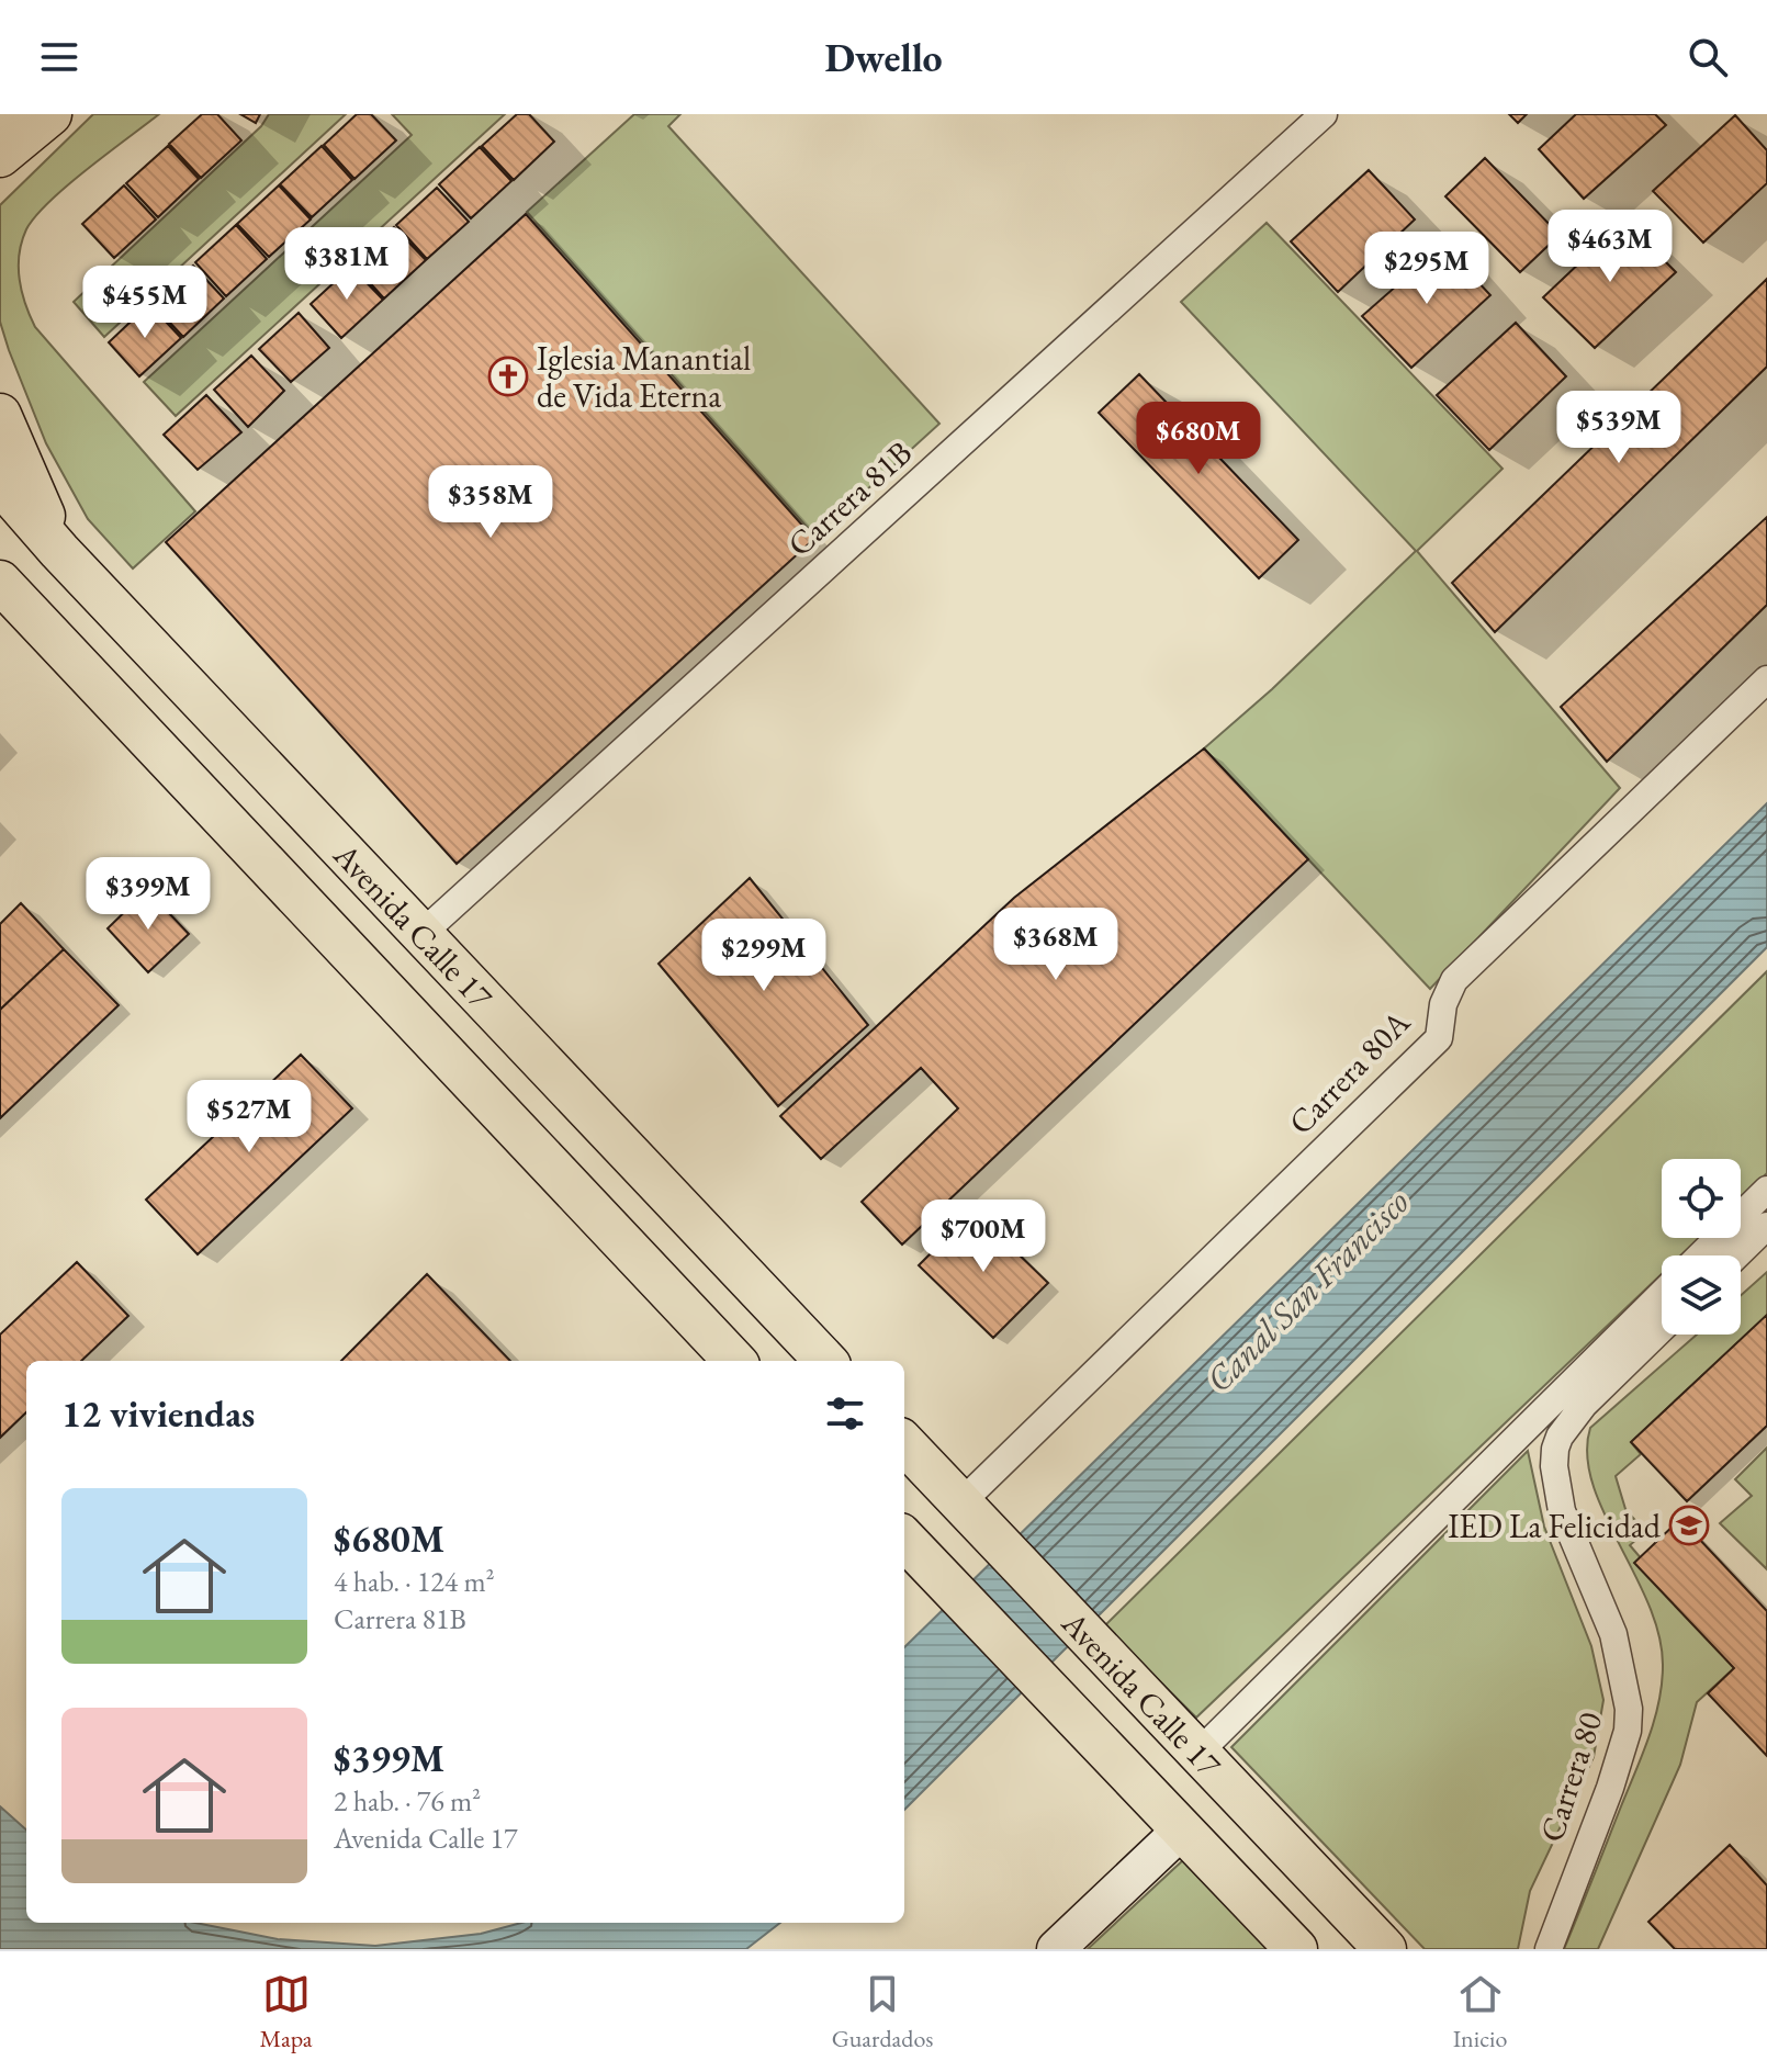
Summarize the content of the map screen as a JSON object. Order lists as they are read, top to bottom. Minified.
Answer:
{"streets":{"main road":["Avenida Calle 17"],"street":["Carrera 81B","Carrera 80A","Carrera 80"]},"crossings":[["Carrera 81B","Avenida Calle 17"],["Avenida Calle 17","Carrera 80A"]],"water":["Canal San Francisco"],"places":{"church":["Iglesia Manantial de Vida Eterna"],"school or university":["IED La Felicidad"]},"page":{"header":"Dwello","price":["$463M","$381M","$295M","$455M","$539M","$680M","$358M","$399M","$368M","$299M","$527M","$700M"],"heading":"12 viviendas","list":[{"name":"$680M","note":"4 hab. · 124 m² · Carrera 81B"},{"name":"$399M","note":"2 hab. · 76 m² · Avenida Calle 17"}],"tabs":["Mapa","Guardados","Inicio"]}}
